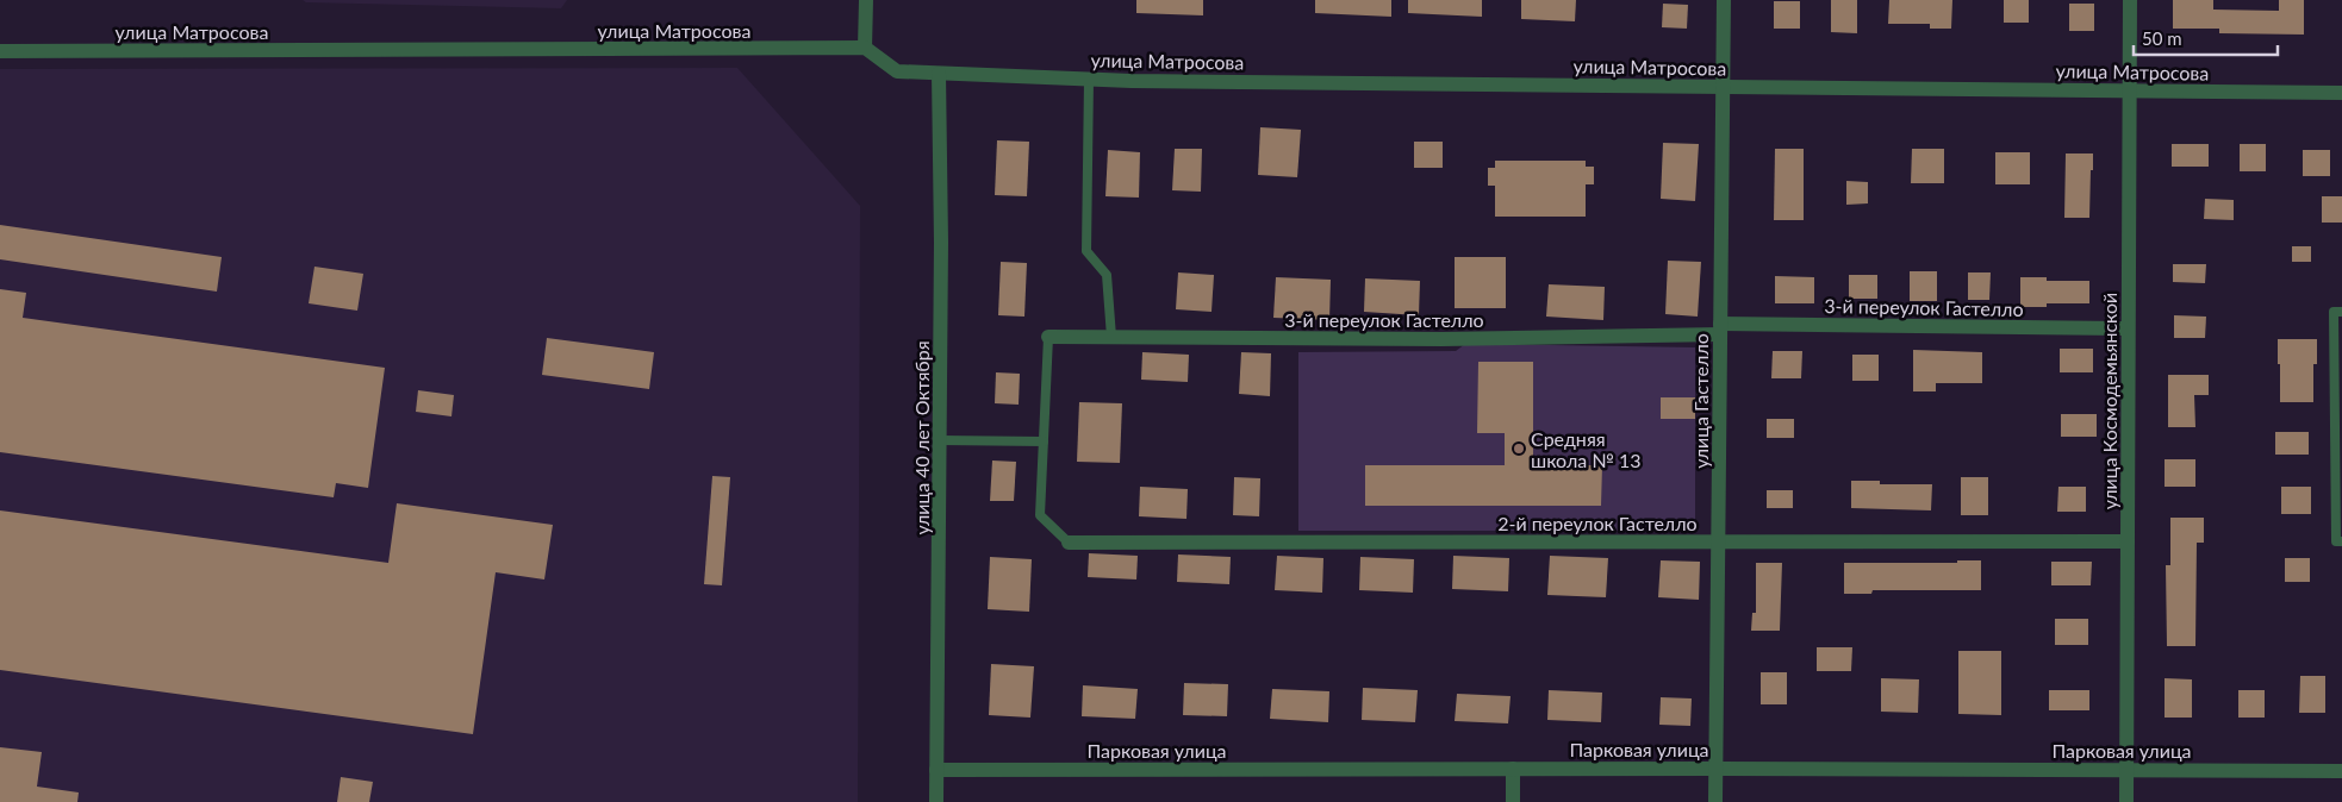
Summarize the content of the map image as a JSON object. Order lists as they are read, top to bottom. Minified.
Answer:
{"streets":{"street":["улица Матросова","3-й переулок Гастелло","улица Гастелло","улица Космодемьянской","улица 40 лет Октября","2-й переулок Гастелло","Парковая улица"]},"crossings":[["улица Матросова","улица Гастелло"],["улица Матросова","улица Космодемьянской"],["улица Матросова","улица 40 лет Октября"],["3-й переулок Гастелло","улица Гастелло"],["3-й переулок Гастелло","улица Космодемьянской"],["улица Гастелло","2-й переулок Гастелло"],["улица Гастелло","Парковая улица"],["улица Космодемьянской","2-й переулок Гастелло"],["улица Космодемьянской","Парковая улица"],["улица 40 лет Октября","Парковая улица"]],"places":["Средняя школа № 13"],"scale_bar":"50 m"}
